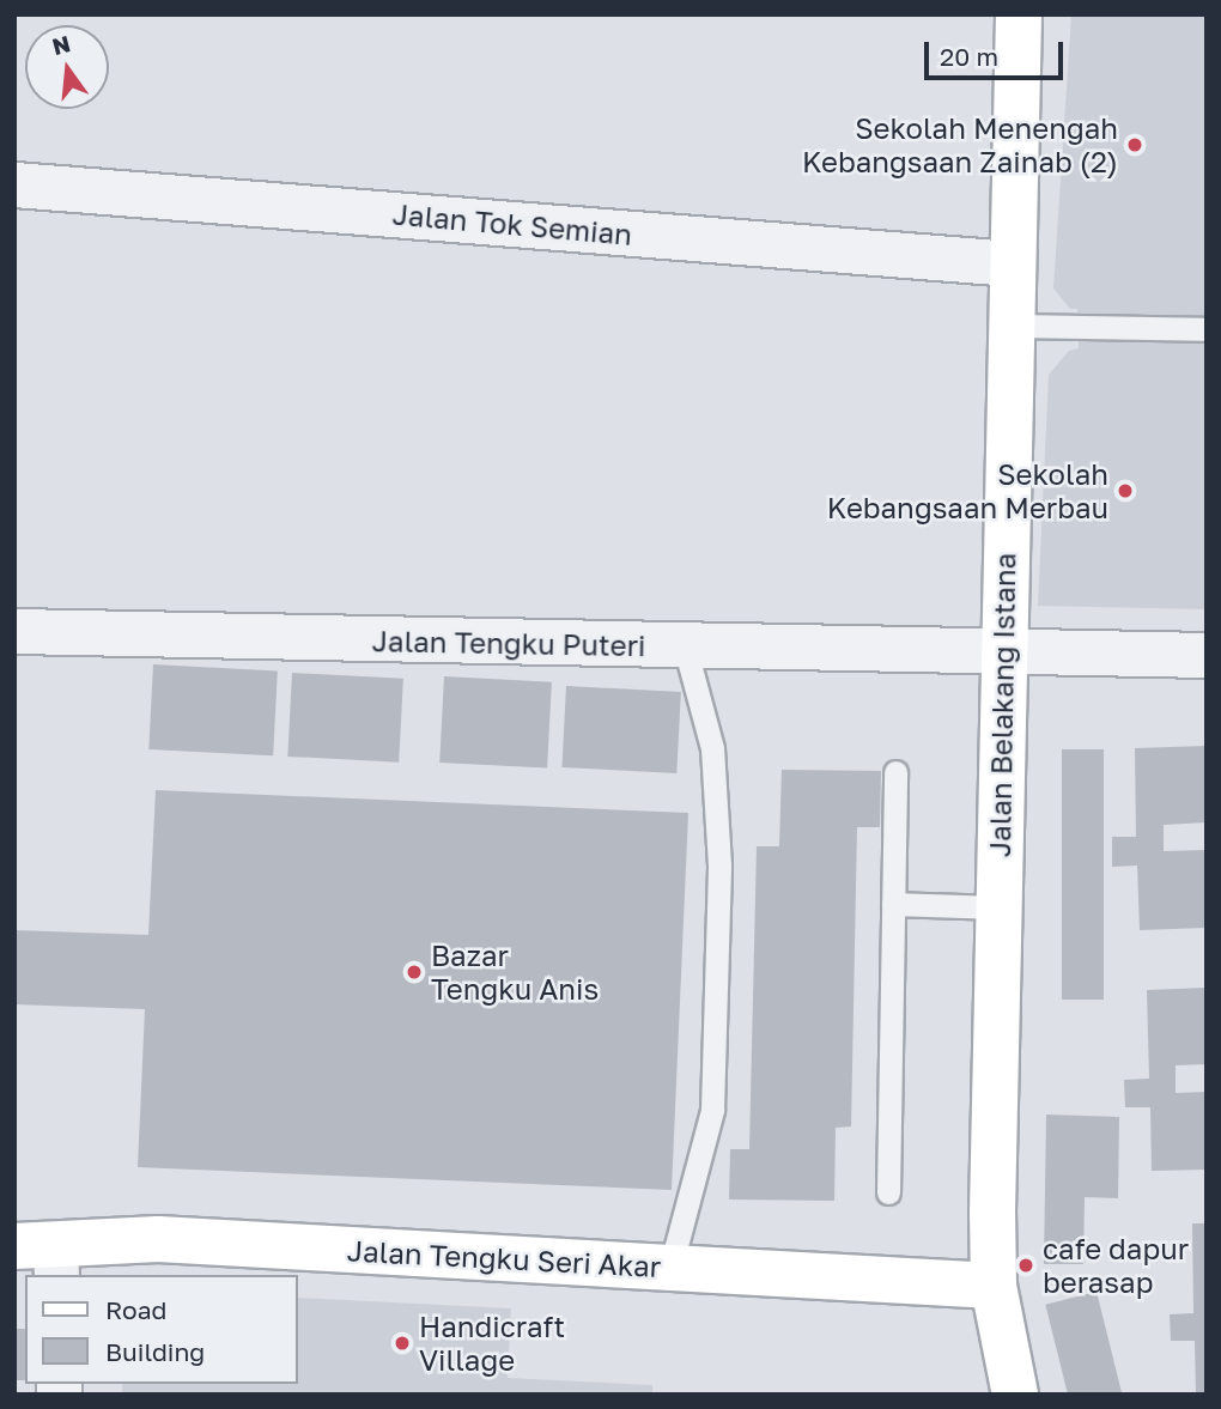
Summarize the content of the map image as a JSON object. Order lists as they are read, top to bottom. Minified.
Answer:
{"streets":{"street":["Jalan Tok Semian","Jalan Tengku Puteri","Jalan Belakang Istana","Jalan Tengku Seri Akar"]},"crossings":[["Jalan Tok Semian","Jalan Belakang Istana"],["Jalan Tengku Puteri","Jalan Belakang Istana"],["Jalan Belakang Istana","Jalan Tengku Seri Akar"]],"places":["Sekolah Menengah Kebangsaan Zainab (2)","Sekolah Kebangsaan Merbau","Bazar Tengku Anis","cafe dapur berasap","Handicraft Village"],"legend":["Road","Building"],"scale_bar":"20 m","north":"top"}
